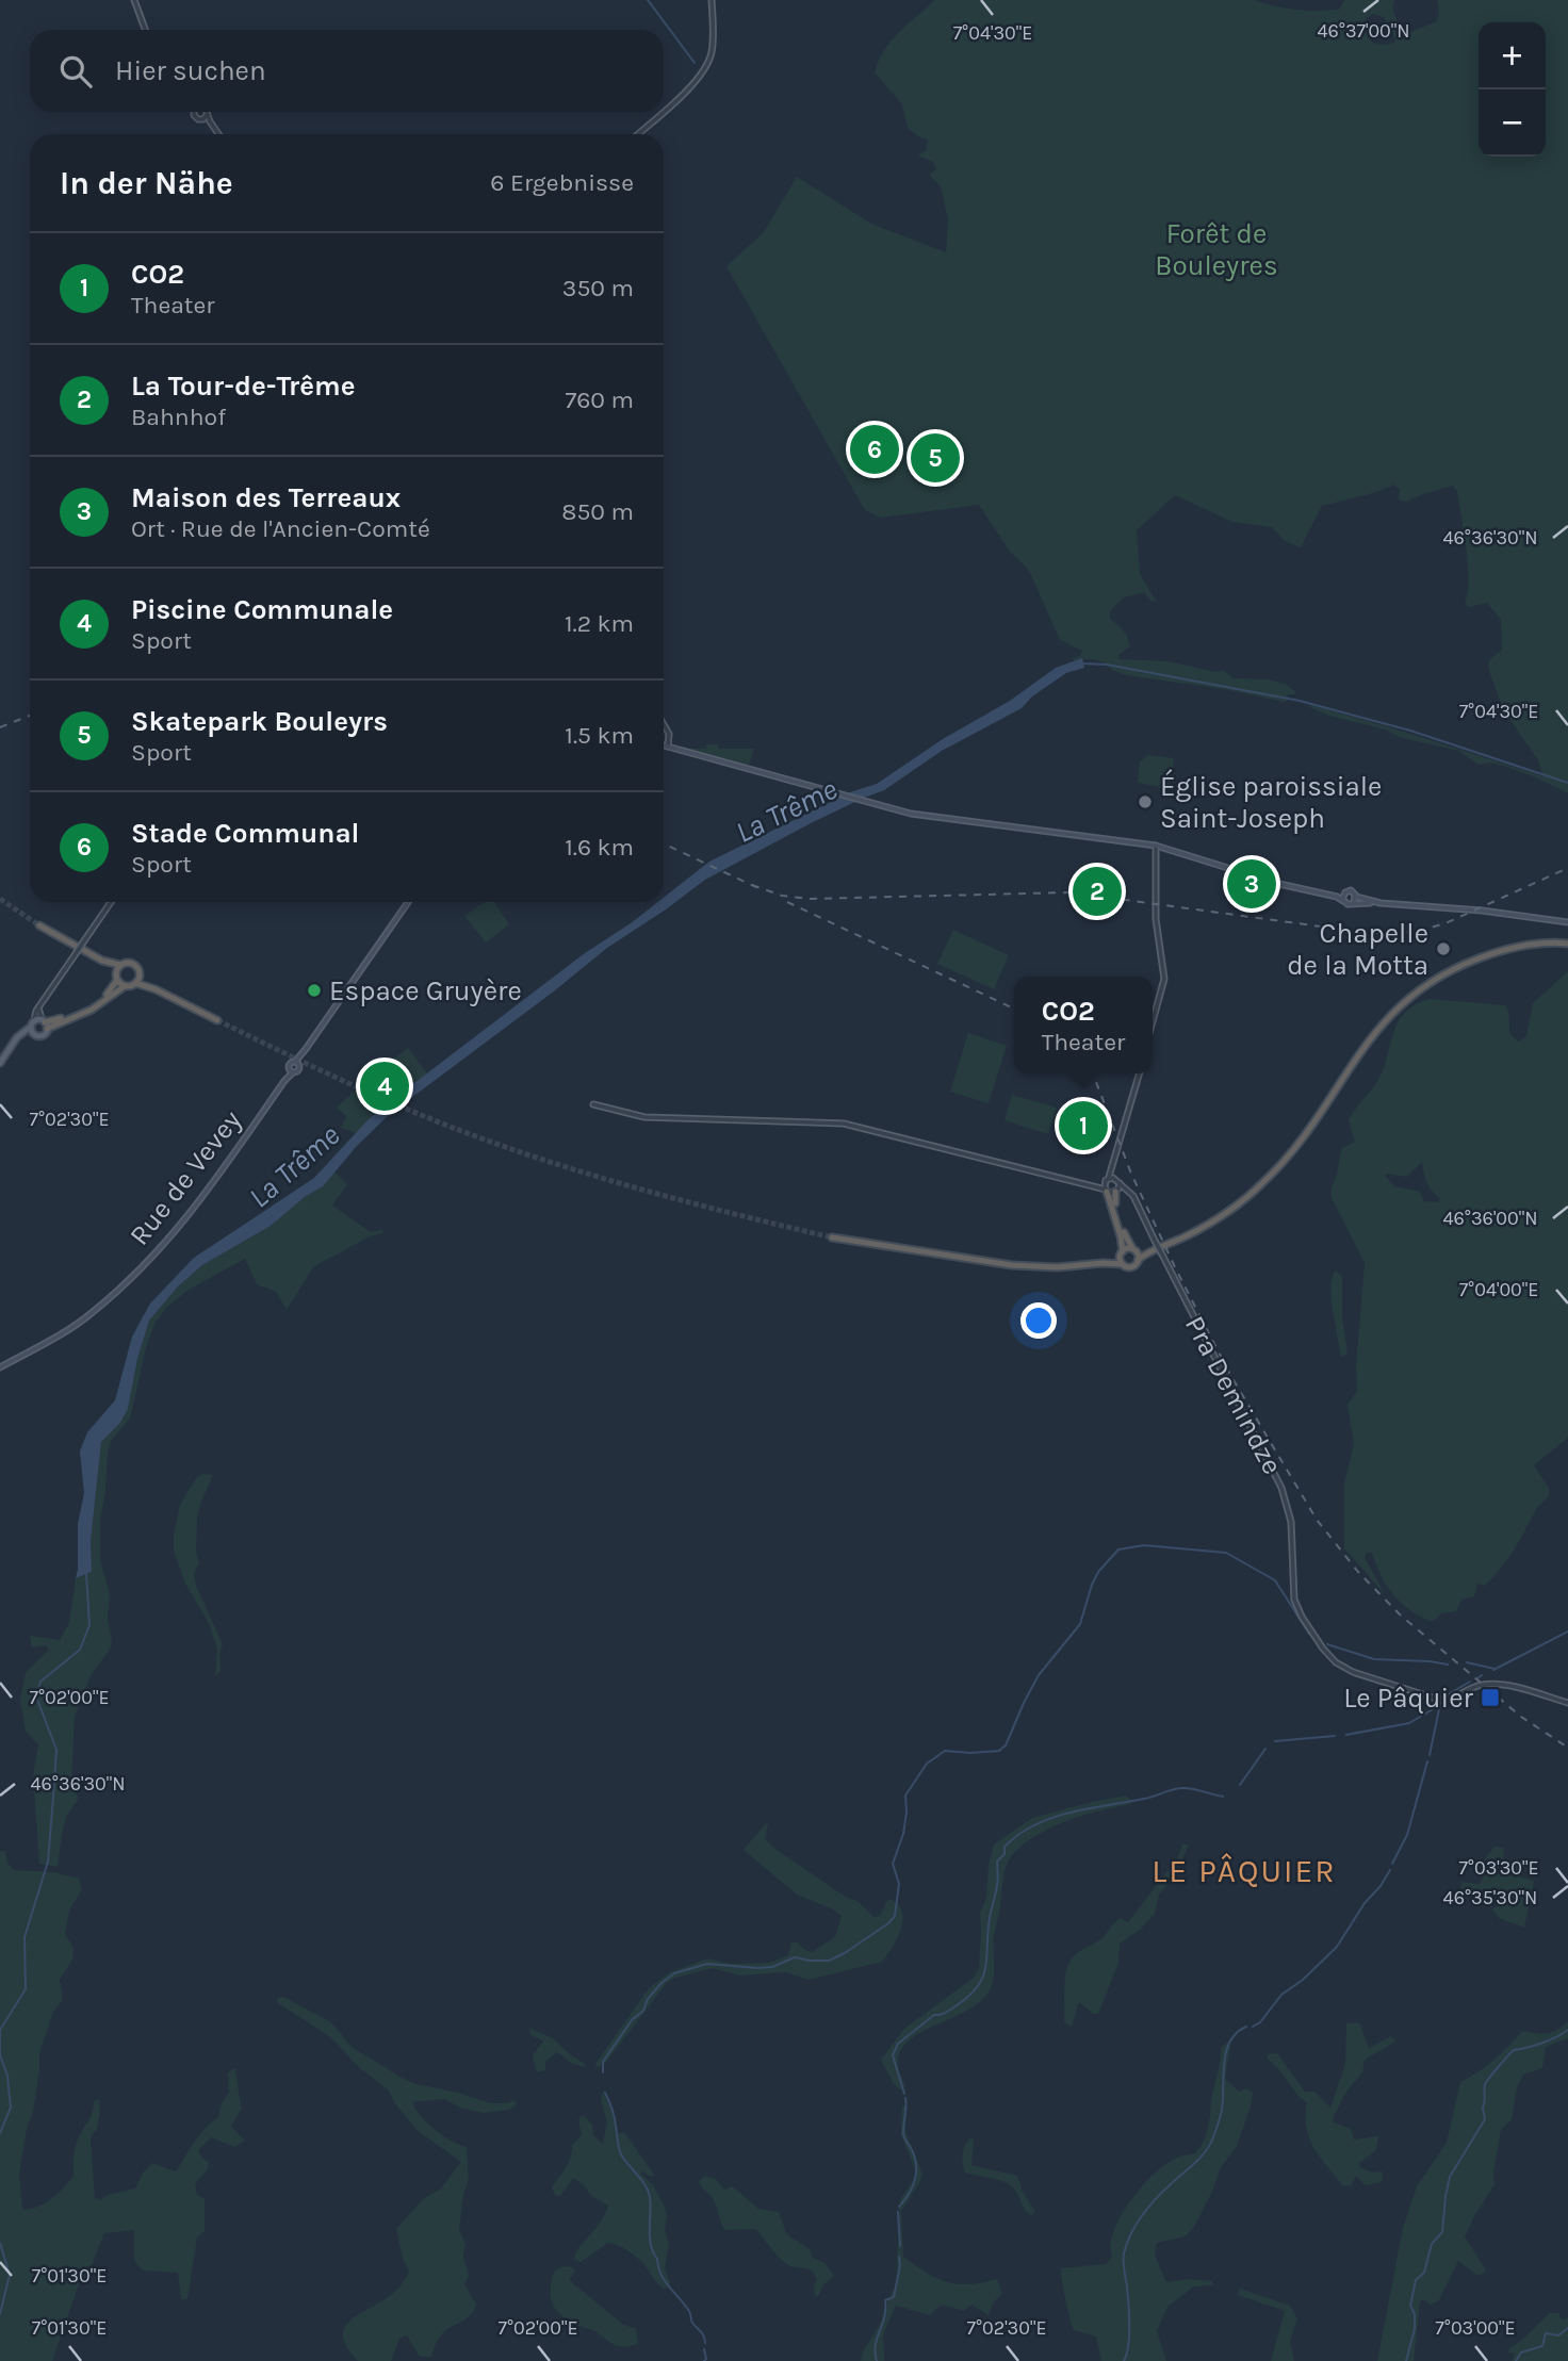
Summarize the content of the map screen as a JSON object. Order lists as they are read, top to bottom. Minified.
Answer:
{"streets":{"main road":["Rue de Vevey"],"street":["Pra Demindze"]},"districts":["LE PÂQUIER"],"water":["La Trême"],"parks":["Forêt de Bouleyres"],"places":{"other":["Église paroissiale Saint-Joseph","Chapelle de la Motta","Espace Gruyère"],"transit":["Le Pâquier"]},"page":{"map_buttons":["+","−"],"search":"Hier suchen","heading":["In der Nähe","6 Ergebnisse"],"list":[{"mark":"1","name":"CO2","note":"Theater","value":"350 m"},{"mark":"2","name":"La Tour-de-Trême","note":"Bahnhof","value":"760 m"},{"mark":"3","name":"Maison des Terreaux","note":"Ort · Rue de l'Ancien-Comté","value":"850 m"},{"mark":"4","name":"Piscine Communale","note":"Sport","value":"1.2 km"},{"mark":"5","name":"Skatepark Bouleyrs","note":"Sport","value":"1.5 km"},{"mark":"6","name":"Stade Communal","note":"Sport","value":"1.6 km"}],"pins":["6","5","3","2","4","1"],"popup":["CO2","Theater"]},"coordinates":["46°37'00\"N","7°04'30\"E","46°36'30\"N","7°02'30\"E","46°36'00\"N","7°04'00\"E","7°02'00\"E","7°03'30\"E","46°35'30\"N","7°01'30\"E","7°03'00\"E"]}
